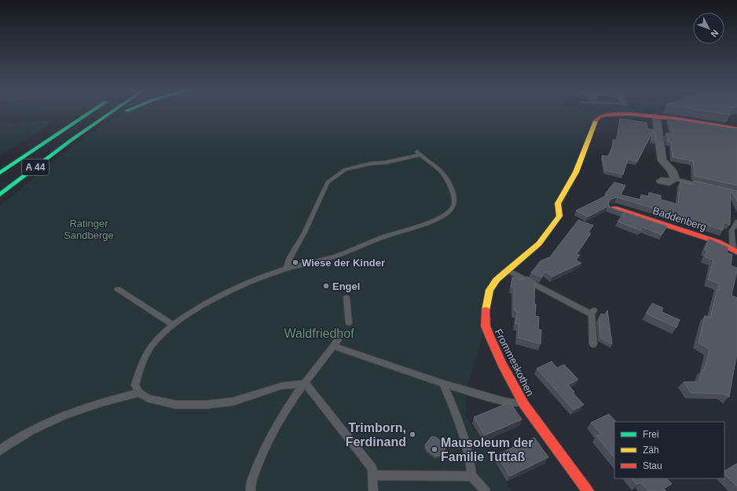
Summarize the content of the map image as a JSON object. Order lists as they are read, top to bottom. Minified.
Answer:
{"streets":{"main road":["A 44","Baddenberg","Frommeskothen"]},"parks":["Ratinger Sandberge","Waldfriedhof"],"places":["Wiese der Kinder","Engel","Trimborn, Ferdinand","Mausoleum der Familie Tuttaß"],"legend":["Frei","Zäh","Stau"],"north":"bottom right"}
